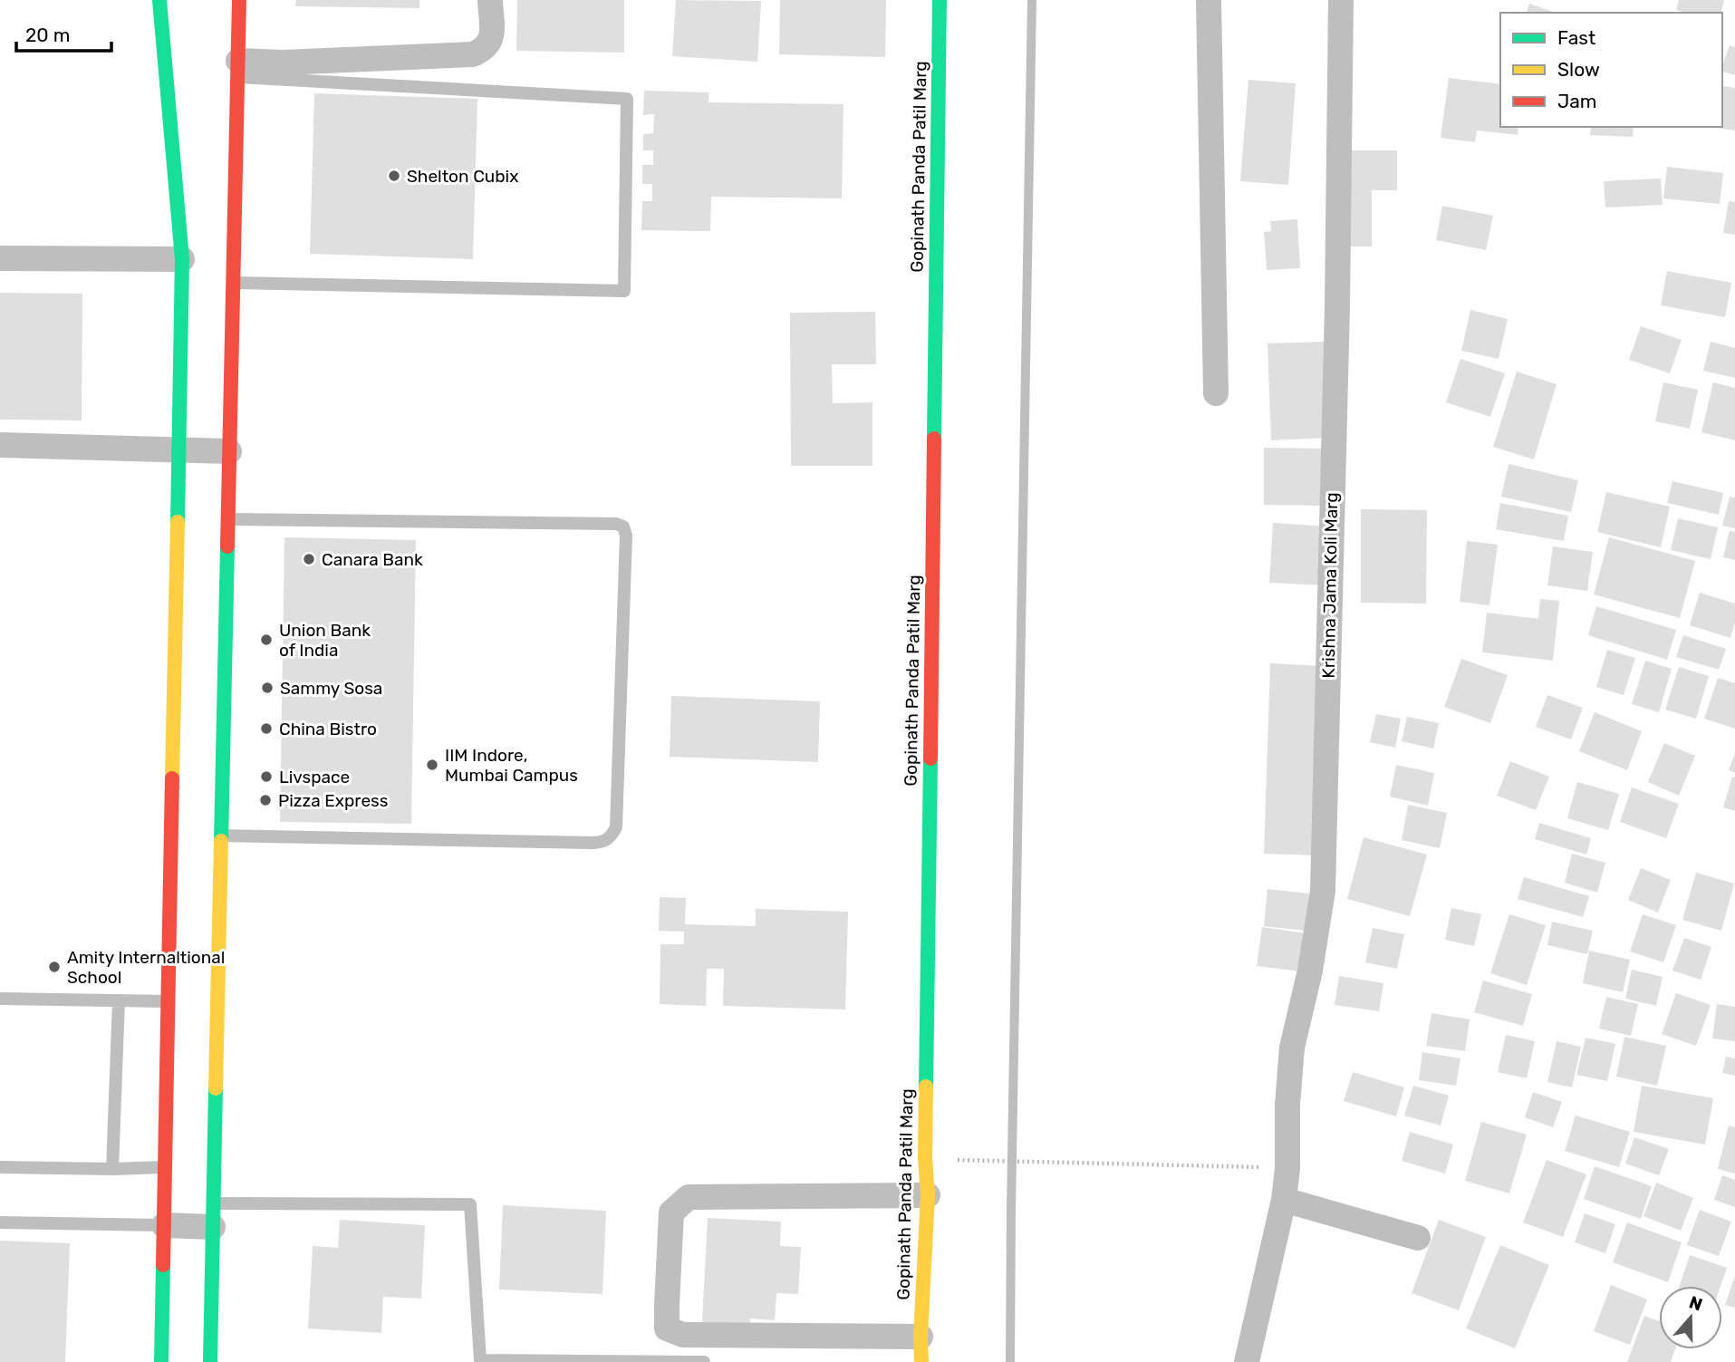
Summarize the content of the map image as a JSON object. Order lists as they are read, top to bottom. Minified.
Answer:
{"streets":{"street":["Gopinath Panda Patil Marg","Krishna Jama Koli Marg"]},"places":["Shelton Cubix","Canara Bank","Union Bank of India","Sammy Sosa","China Bistro","IIM Indore, Mumbai Campus","Livspace","Pizza Express","Amity Internaltional School"],"legend":["Fast","Slow","Jam"],"scale_bar":"20 m","north":"top"}
